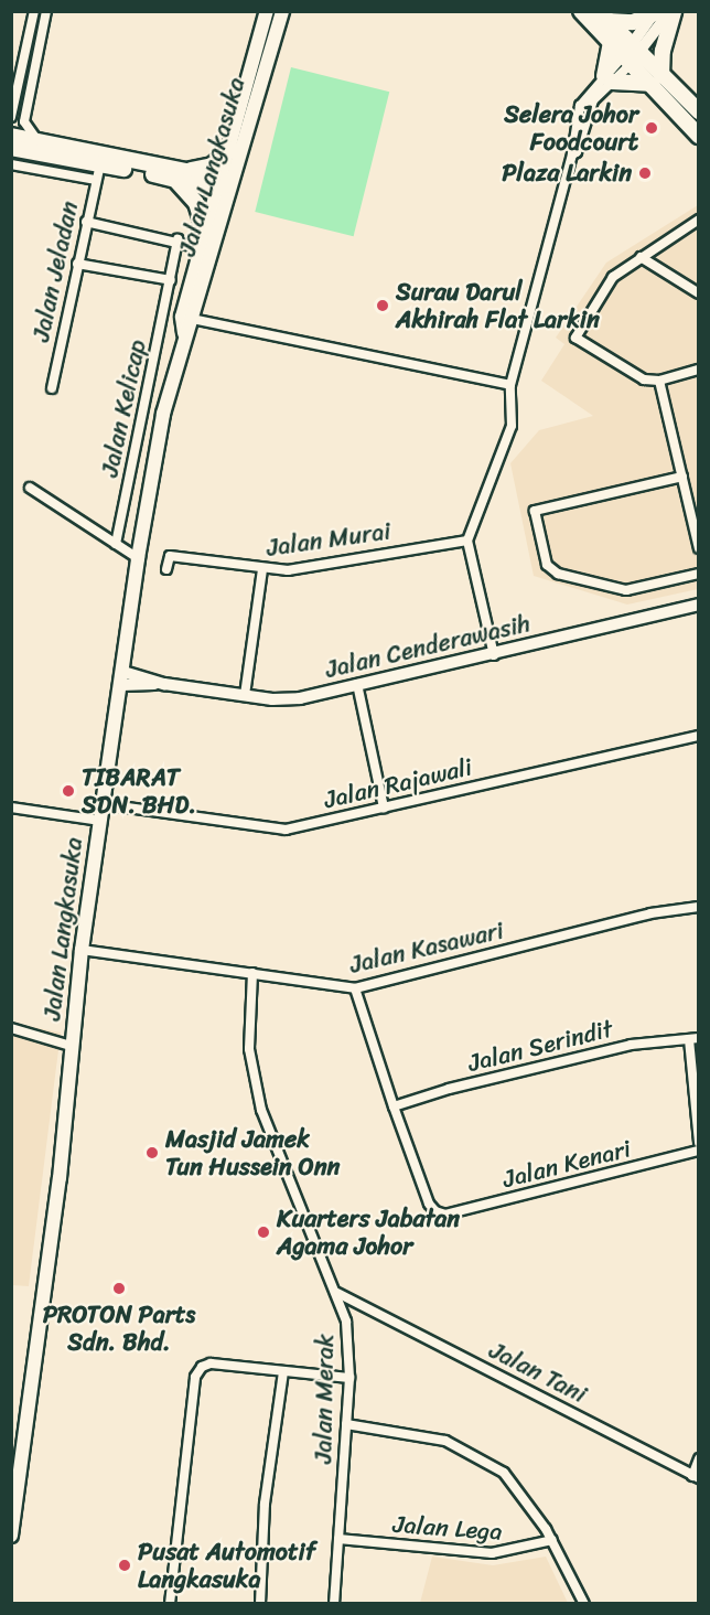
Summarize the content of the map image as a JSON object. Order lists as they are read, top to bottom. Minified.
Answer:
{"streets":{"main road":["Jalan Langkasuka"],"street":["Jalan Jeladan","Jalan Kelicap","Jalan Murai","Jalan Cenderawasih","Jalan Rajawali","Jalan Kasawari","Jalan Serindit","Jalan Kenari","Jalan Tani","Jalan Merak","Jalan Lega"]},"crossings":[["Jalan Langkasuka","Jalan Cenderawasih"],["Jalan Langkasuka","Jalan Rajawali"],["Jalan Langkasuka","Jalan Kasawari"],["Jalan Kasawari","Jalan Merak"],["Jalan Serindit","Jalan Kenari"],["Jalan Tani","Jalan Merak"],["Jalan Merak","Jalan Lega"]],"places":["Selera Johor Foodcourt","Plaza Larkin","Surau Darul Akhirah Flat Larkin","TIBARAT SDN. BHD.","Masjid Jamek Tun Hussein Onn","Kuarters Jabatan Agama Johor","PROTON Parts Sdn. Bhd.","Pusat Automotif Langkasuka"]}
